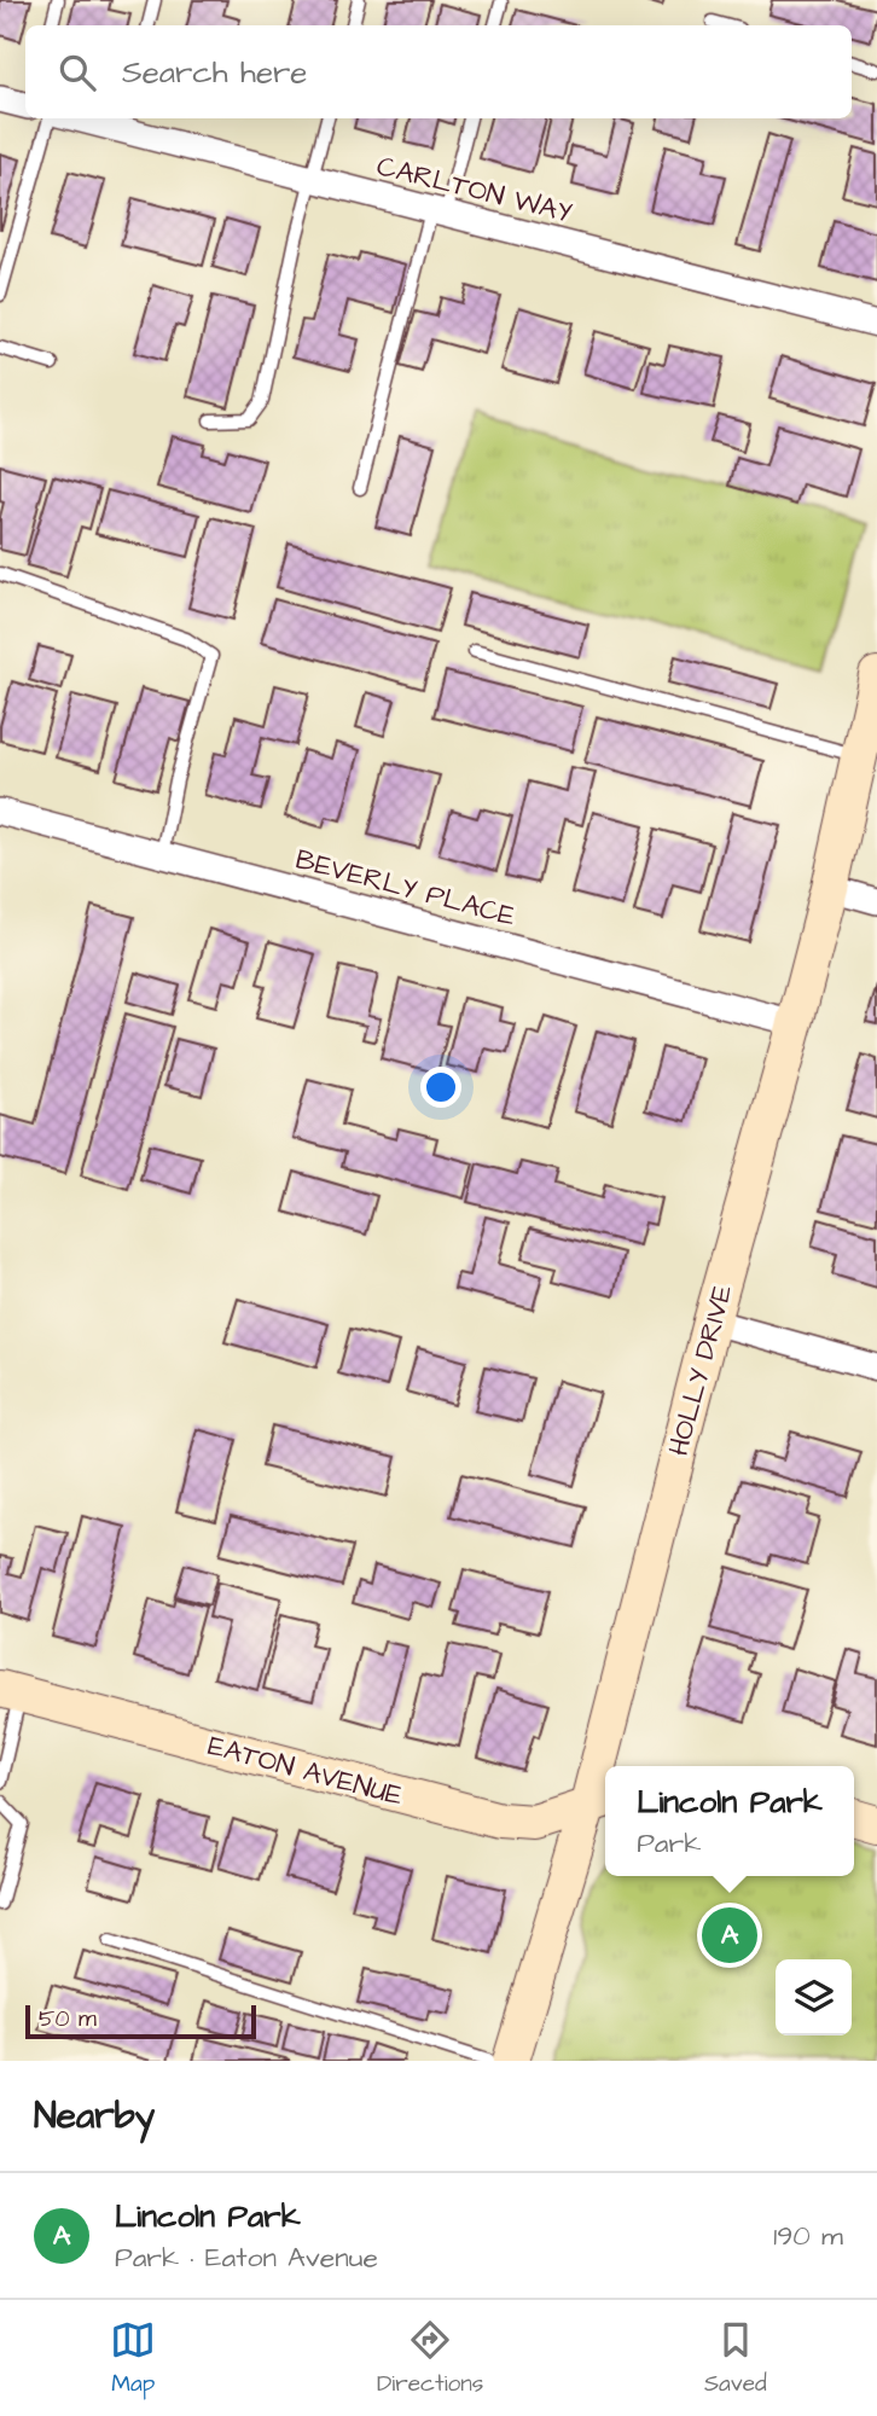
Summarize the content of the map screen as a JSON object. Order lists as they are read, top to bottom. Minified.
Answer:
{"streets":{"street":["CARLTON WAY","BEVERLY PLACE","HOLLY DRIVE","EATON AVENUE"]},"crossings":[["BEVERLY PLACE","HOLLY DRIVE"],["HOLLY DRIVE","EATON AVENUE"]],"scale_bar":"50 m","page":{"search":"Search here","popup":["Lincoln Park","Park"],"pins":"A","scale":"50 m","heading":"Nearby","list":[{"mark":"A","name":"Lincoln Park","note":"Park · Eaton Avenue","value":"190 m"}],"nav":["Map","Directions","Saved"]}}
